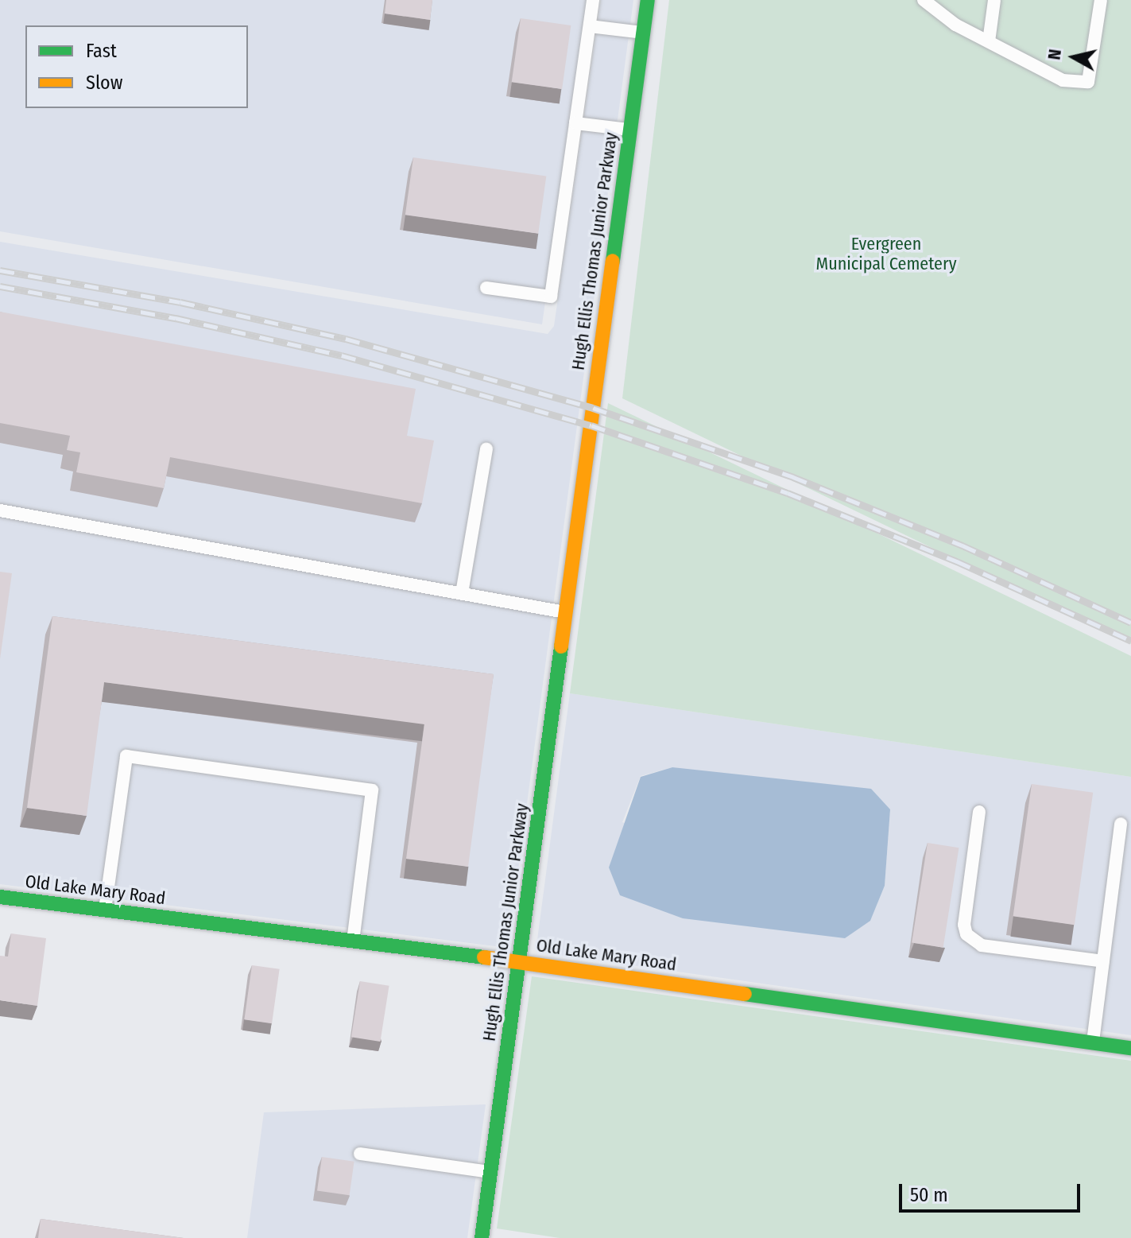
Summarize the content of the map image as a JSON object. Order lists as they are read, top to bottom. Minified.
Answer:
{"streets":{"main road":["Hugh Ellis Thomas Junior Parkway","Old Lake Mary Road"]},"crossings":[["Hugh Ellis Thomas Junior Parkway","Old Lake Mary Road"]],"parks":["Evergreen Municipal Cemetery"],"legend":["Fast","Slow"],"scale_bar":"50 m","north":"left"}
